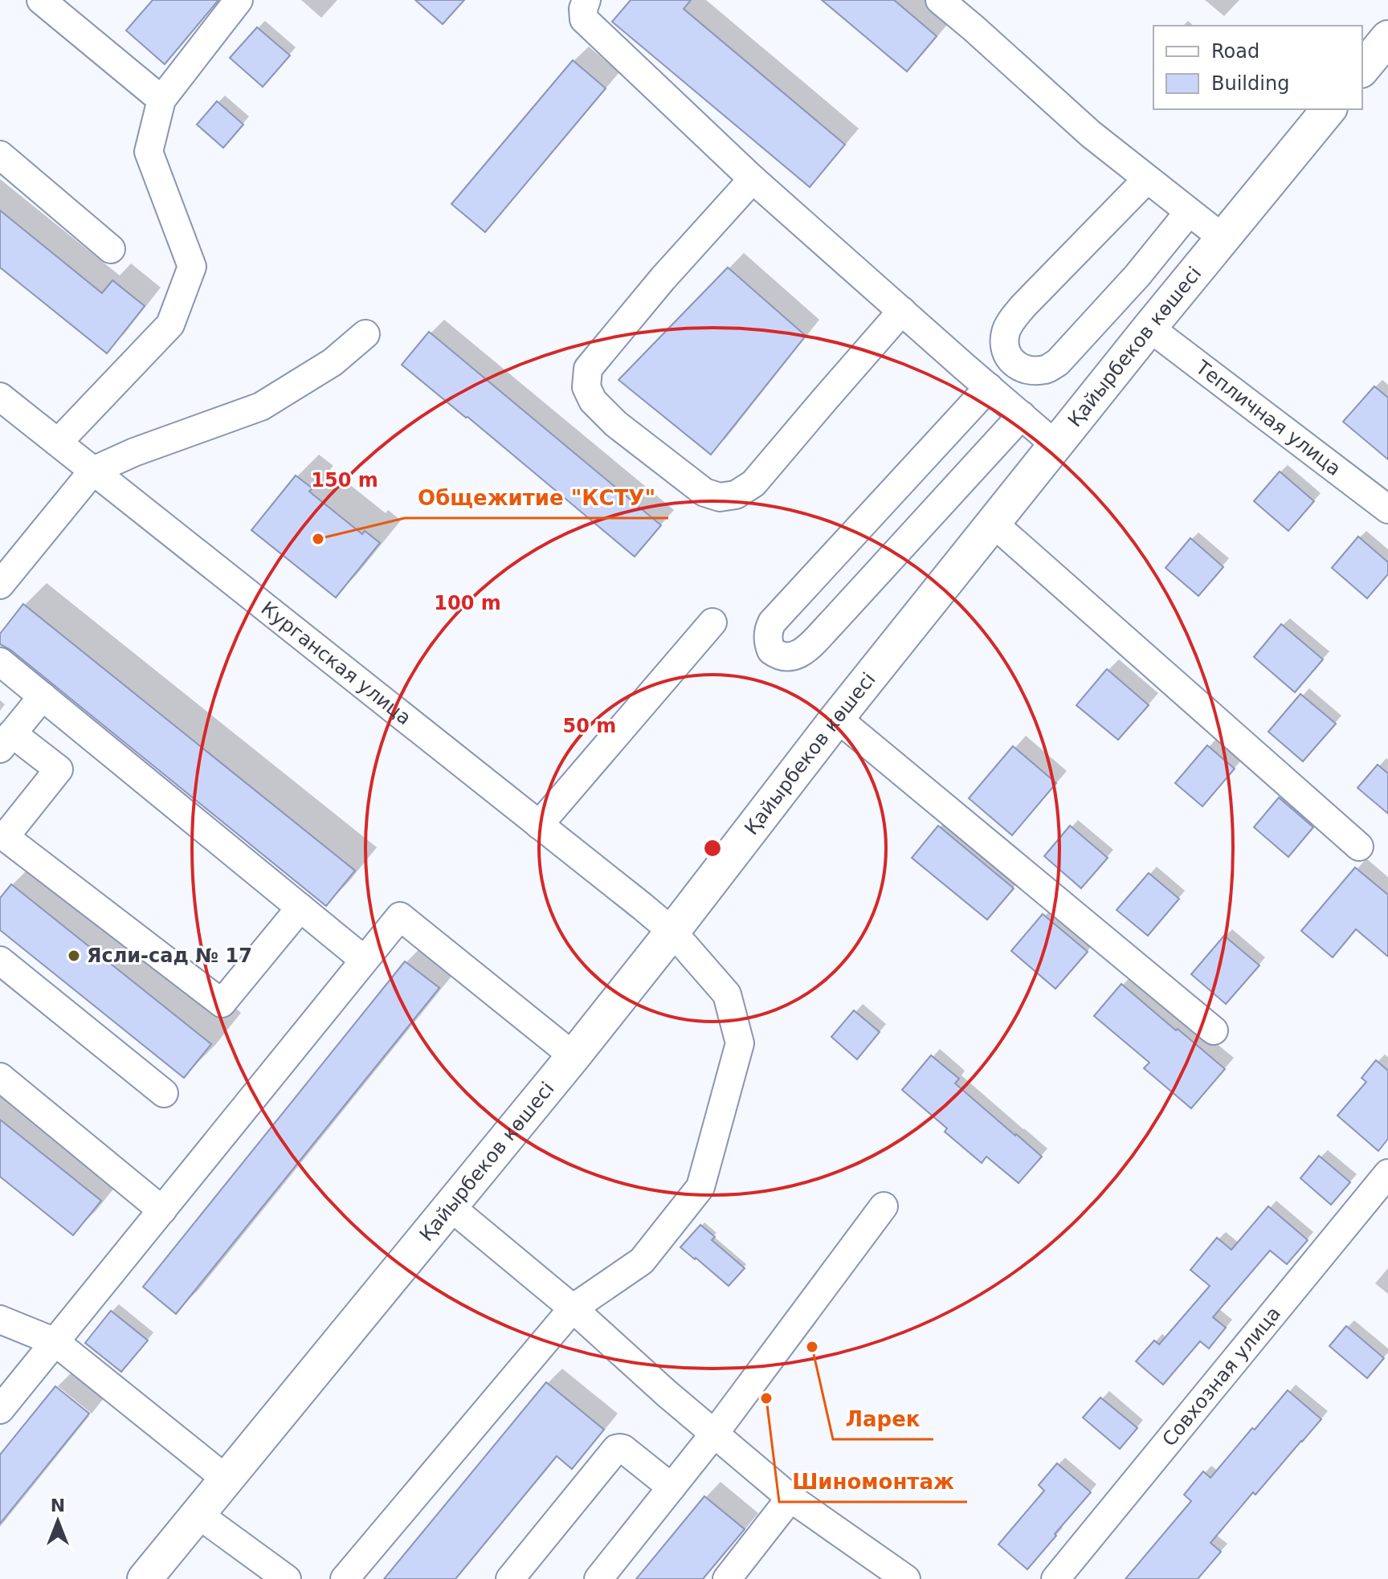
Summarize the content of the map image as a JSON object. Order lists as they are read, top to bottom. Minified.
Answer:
{"streets":{"main road":["Қайырбеков көшесі"],"street":["Тепличная улица","Курганская улица","Совхозная улица"]},"crossings":[["Қайырбеков көшесі","Тепличная улица"],["Қайырбеков көшесі","Курганская улица"]],"places":["Общежитие \"КСТУ\"","Ясли-сад № 17","Ларек","Шиномонтаж"],"legend":["Road","Building"],"north":"top","rings":["150 m","100 m","50 m"]}
